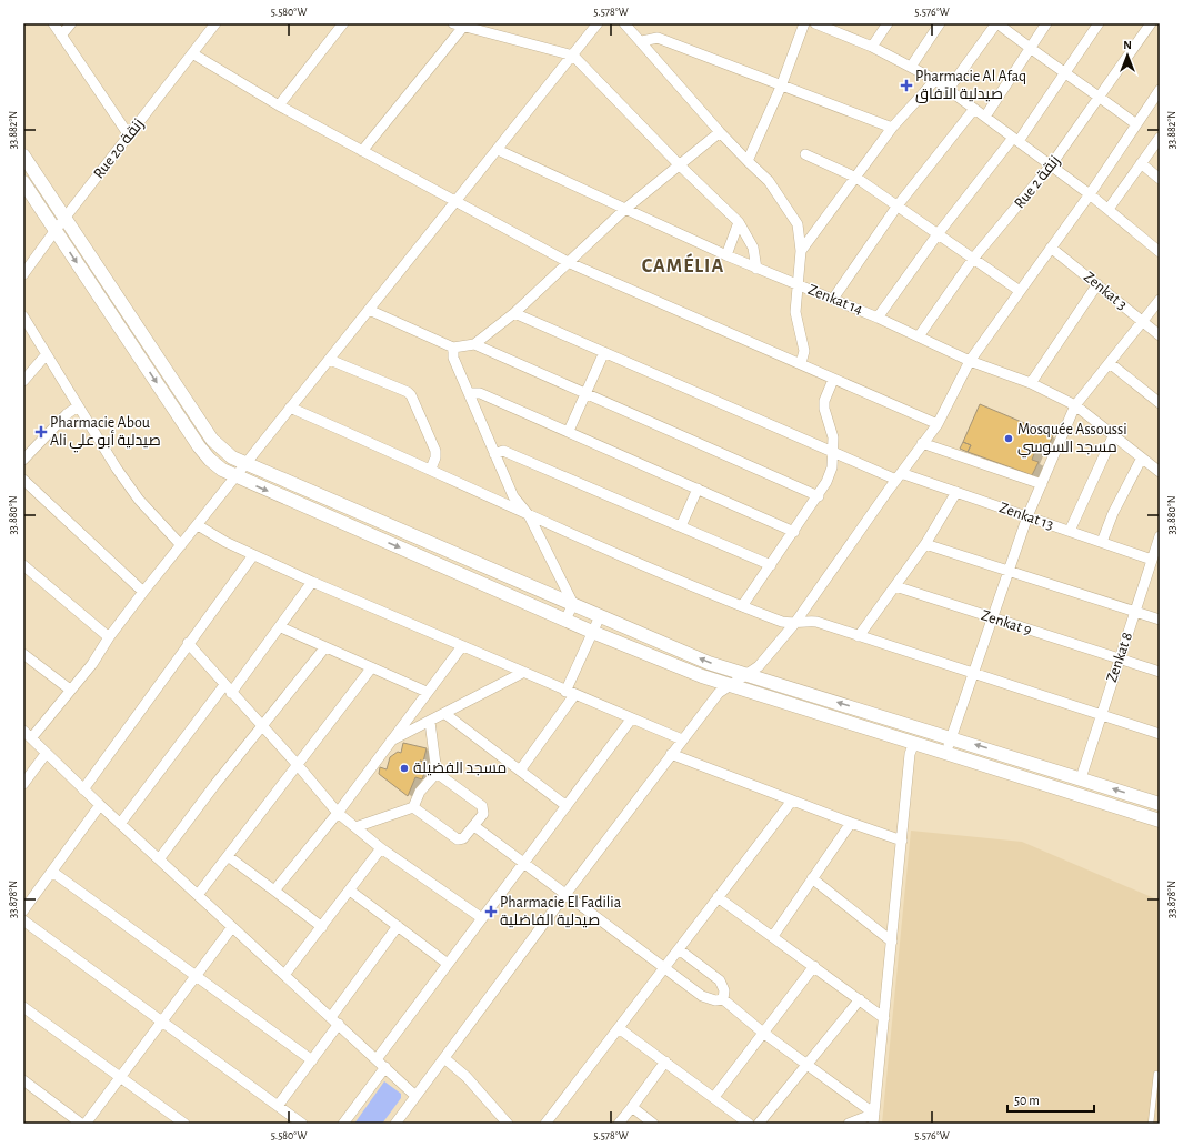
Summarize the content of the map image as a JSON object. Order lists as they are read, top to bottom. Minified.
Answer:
{"streets":{"street":["Rue 20 زنقة","Rue 2 زنقة","Zenkat 3","Zenkat 14","Zenkat 13","Zenkat 9","Zenkat 8"]},"crossings":[["Rue 2 زنقة","Zenkat 14"],["Zenkat 13","Zenkat 8"],["Zenkat 9","Zenkat 8"]],"districts":["CAMÉLIA"],"places":{"health":["Pharmacie Al Afaq صيدلية الاًفاق","Pharmacie Abou Ali صيدلية أبو علي","Pharmacie El Fadilia صيدلية الفاضلية"],"other":["Mosquée Assoussi مسجد السوسي","مسجد الفضيلة"]},"scale_bar":"50 m","north":"top","coordinates":["5.580°W","5.578°W","5.576°W","33.882°N","33.880°N","33.878°N"]}
